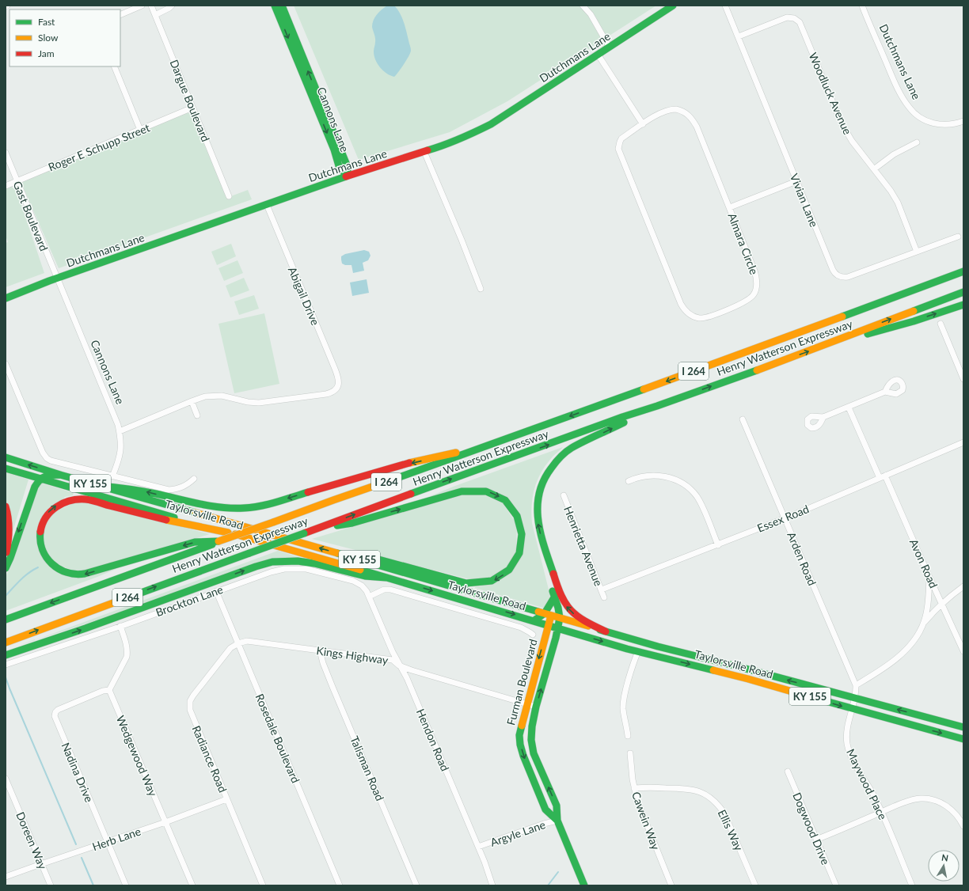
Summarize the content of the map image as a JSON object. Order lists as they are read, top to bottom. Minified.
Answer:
{"streets":{"main road":["Dutchmans Lane","Cannons Lane","Henry Watterson Expressway","I 264","KY 155","Taylorsville Road","Furman Boulevard"],"street":["Woodluck Avenue","Dargue Boulevard","Roger E Schupp Street","Vivian Lane","Gast Boulevard","Almara Circle","Abigail Drive","Essex Road","Henrietta Avenue","Arden Road","Avon Road","Brockton Lane","Kings Highway","Rosedale Boulevard","Hendon Road","Wedgewood Way","Radiance Road","Talisman Road","Nadina Drive","Maywood Place","Cawein Way","Dogwood Drive","Ellis Way","Argyle Lane","Herb Lane","Doreen Way"]},"crossings":[["Dutchmans Lane","Cannons Lane"],["Dutchmans Lane","Gast Boulevard"],["Dutchmans Lane","Abigail Drive"],["Woodluck Avenue","Vivian Lane"],["Dargue Boulevard","Roger E Schupp Street"],["Cannons Lane","Gast Boulevard"],["Roger E Schupp Street","Gast Boulevard"],["Taylorsville Road","Arden Road"],["Taylorsville Road","Brockton Lane"],["Taylorsville Road","Furman Boulevard"],["Taylorsville Road","Hendon Road"],["Taylorsville Road","Maywood Place"],["Essex Road","Henrietta Avenue"],["Essex Road","Arden Road"],["Essex Road","Avon Road"],["Arden Road","Maywood Place"],["Brockton Lane","Rosedale Boulevard"],["Brockton Lane","Hendon Road"],["Kings Highway","Furman Boulevard"],["Kings Highway","Rosedale Boulevard"],["Kings Highway","Hendon Road"],["Kings Highway","Radiance Road"],["Kings Highway","Talisman Road"],["Furman Boulevard","Argyle Lane"],["Rosedale Boulevard","Radiance Road"],["Hendon Road","Argyle Lane"],["Wedgewood Way","Nadina Drive"],["Wedgewood Way","Herb Lane"],["Radiance Road","Herb Lane"],["Nadina Drive","Herb Lane"],["Cawein Way","Ellis Way"],["Herb Lane","Doreen Way"]],"legend":["Fast","Slow","Jam"],"north":"top"}
